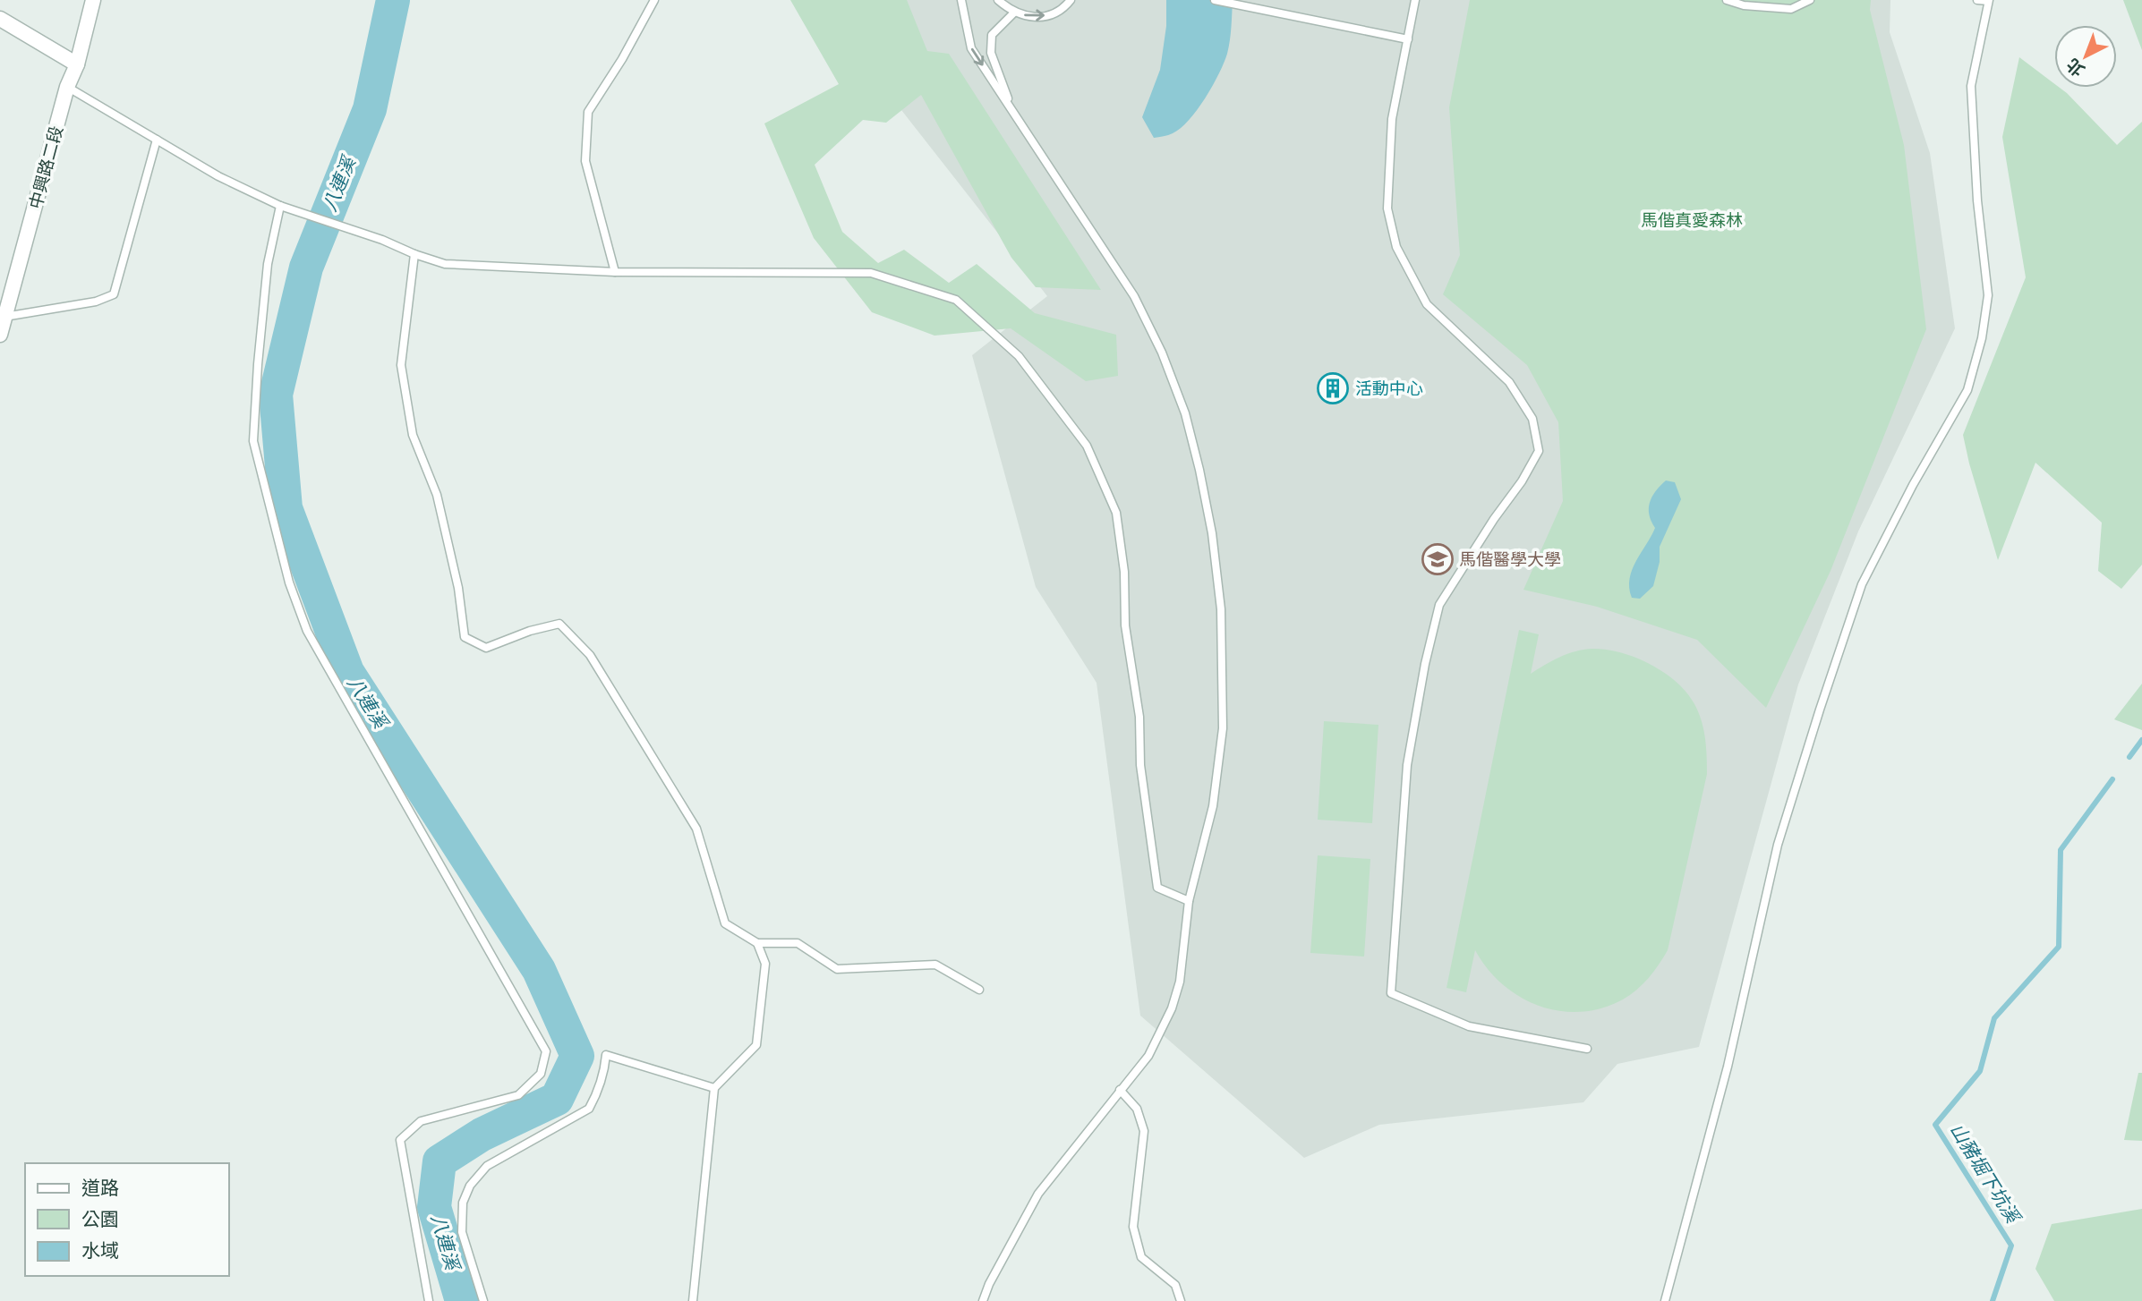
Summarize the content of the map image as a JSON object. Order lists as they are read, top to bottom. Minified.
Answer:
{"streets":{"street":["中興路二段"]},"water":["八連溪","山豬堀下坑溪"],"parks":["馬偕真愛森林"],"places":{"building":["活動中心"],"school or university":["馬偕醫學大學"]},"legend":["道路","公園","水域"],"north":"bottom left"}
